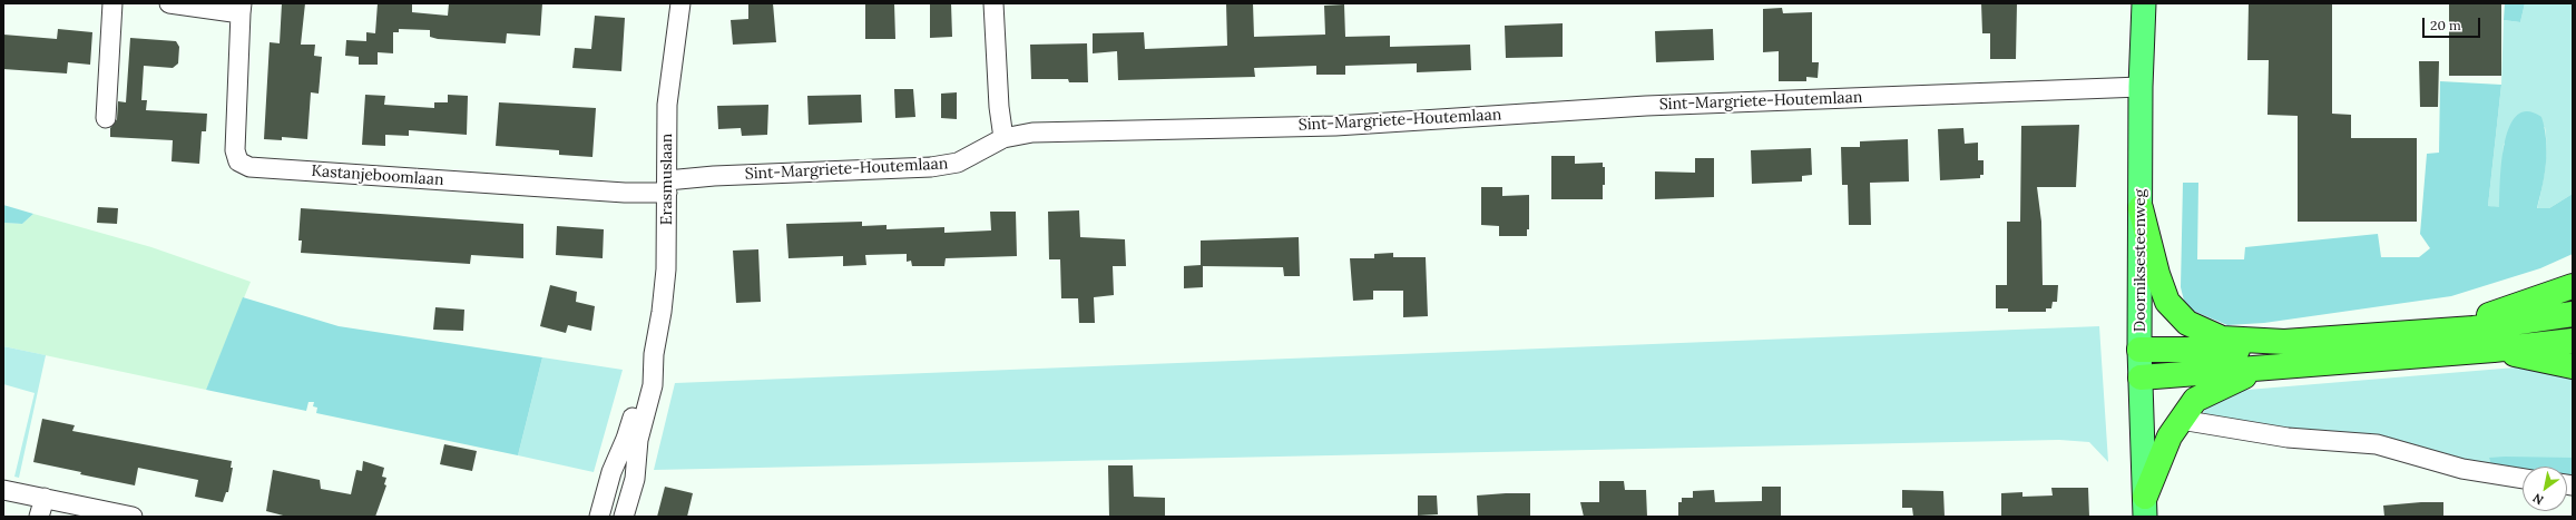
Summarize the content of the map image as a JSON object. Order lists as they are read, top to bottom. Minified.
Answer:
{"streets":{"main road":["Doorniksesteenweg"],"street":["Sint-Margriete-Houtemlaan","Kastanjeboomlaan","Erasmuslaan"]},"crossings":[["Sint-Margriete-Houtemlaan","Kastanjeboomlaan"],["Sint-Margriete-Houtemlaan","Erasmuslaan"],["Sint-Margriete-Houtemlaan","Doorniksesteenweg"],["Kastanjeboomlaan","Erasmuslaan"]],"scale_bar":"20 m","north":"bottom left"}
